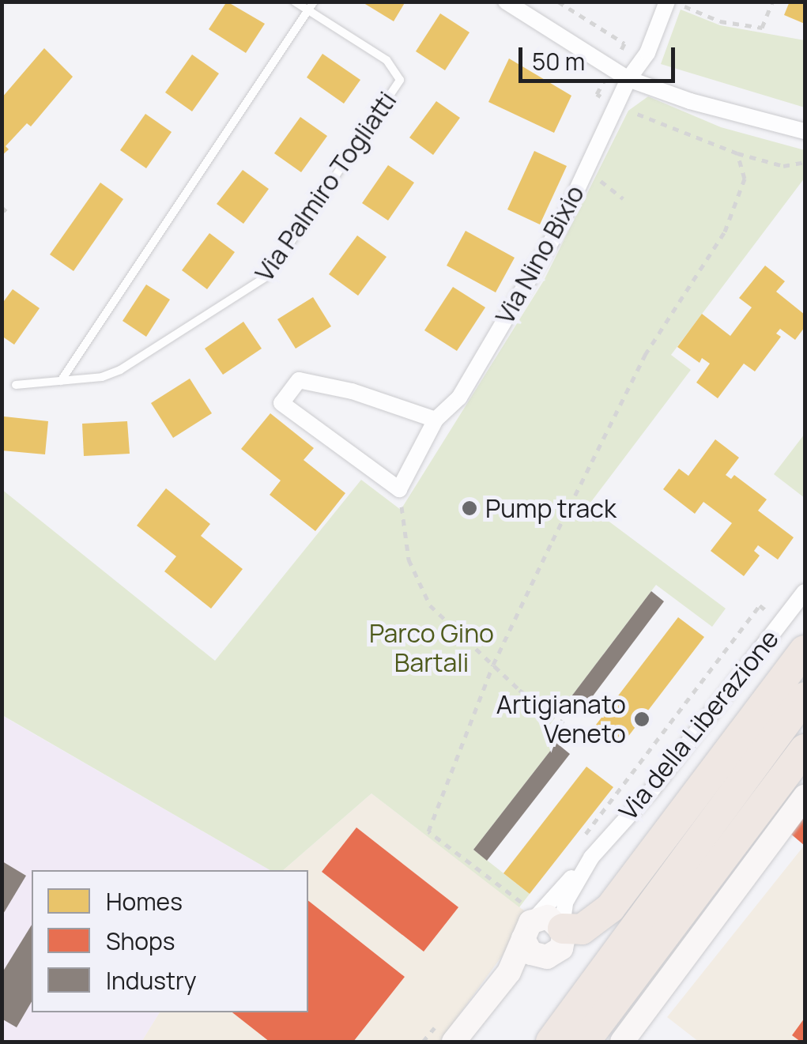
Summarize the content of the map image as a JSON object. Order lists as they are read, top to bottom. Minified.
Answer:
{"streets":{"main road":["Via della Liberazione"],"street":["Via Nino Bixio"],"lane":["Via Palmiro Togliatti"]},"parks":["Parco Gino Bartali"],"places":["Pump track","Artigianato Veneto"],"legend":["Homes","Shops","Industry"],"scale_bar":"50 m"}
